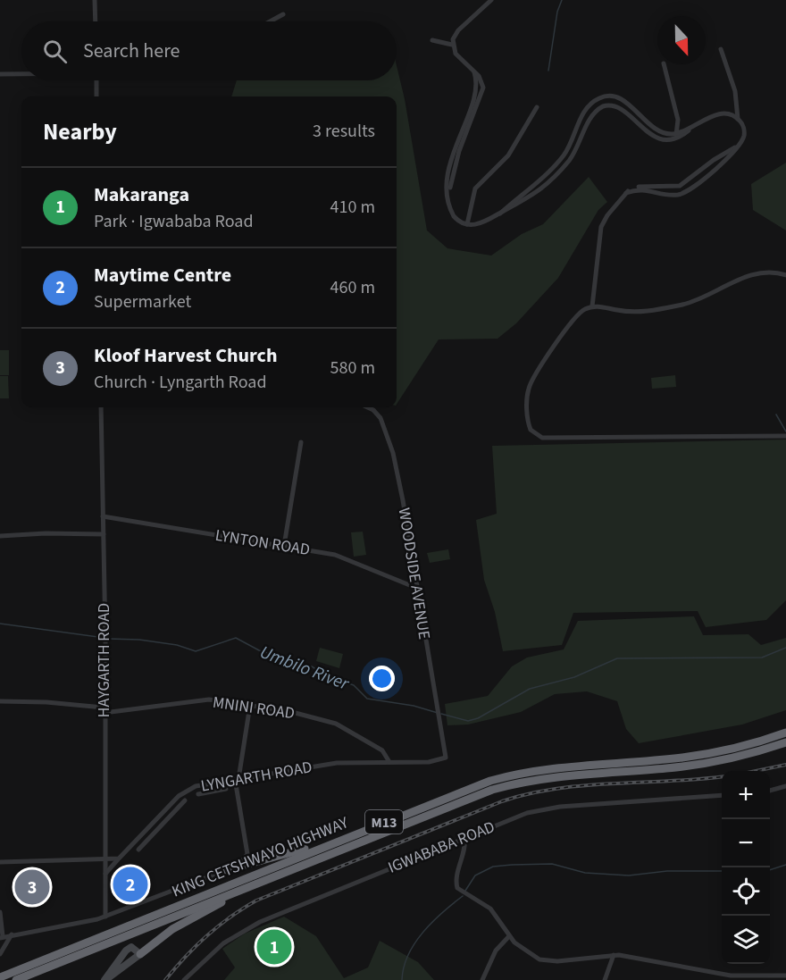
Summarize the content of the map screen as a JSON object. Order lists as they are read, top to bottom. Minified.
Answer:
{"streets":{"highway":["M13","KING CETSHWAYO HIGHWAY"],"street":["LYNTON ROAD","WOODSIDE AVENUE","HAYGARTH ROAD","MNINI ROAD","LYNGARTH ROAD","IGWABABA ROAD"]},"crossings":[["LYNTON ROAD","WOODSIDE AVENUE"],["LYNTON ROAD","HAYGARTH ROAD"],["WOODSIDE AVENUE","LYNGARTH ROAD"],["HAYGARTH ROAD","MNINI ROAD"],["HAYGARTH ROAD","LYNGARTH ROAD"],["MNINI ROAD","LYNGARTH ROAD"]],"water":["Umbilo River"],"north":"bottom","page":{"search":"Search here","heading":["Nearby","3 results"],"list":[{"mark":"1","name":"Makaranga","note":"Park · Igwababa Road","value":"410 m"},{"mark":"2","name":"Maytime Centre","note":"Supermarket","value":"460 m"},{"mark":"3","name":"Kloof Harvest Church","note":"Church · Lyngarth Road","value":"580 m"}],"map_buttons":["+","−"],"pins":["2","3","1"]}}
